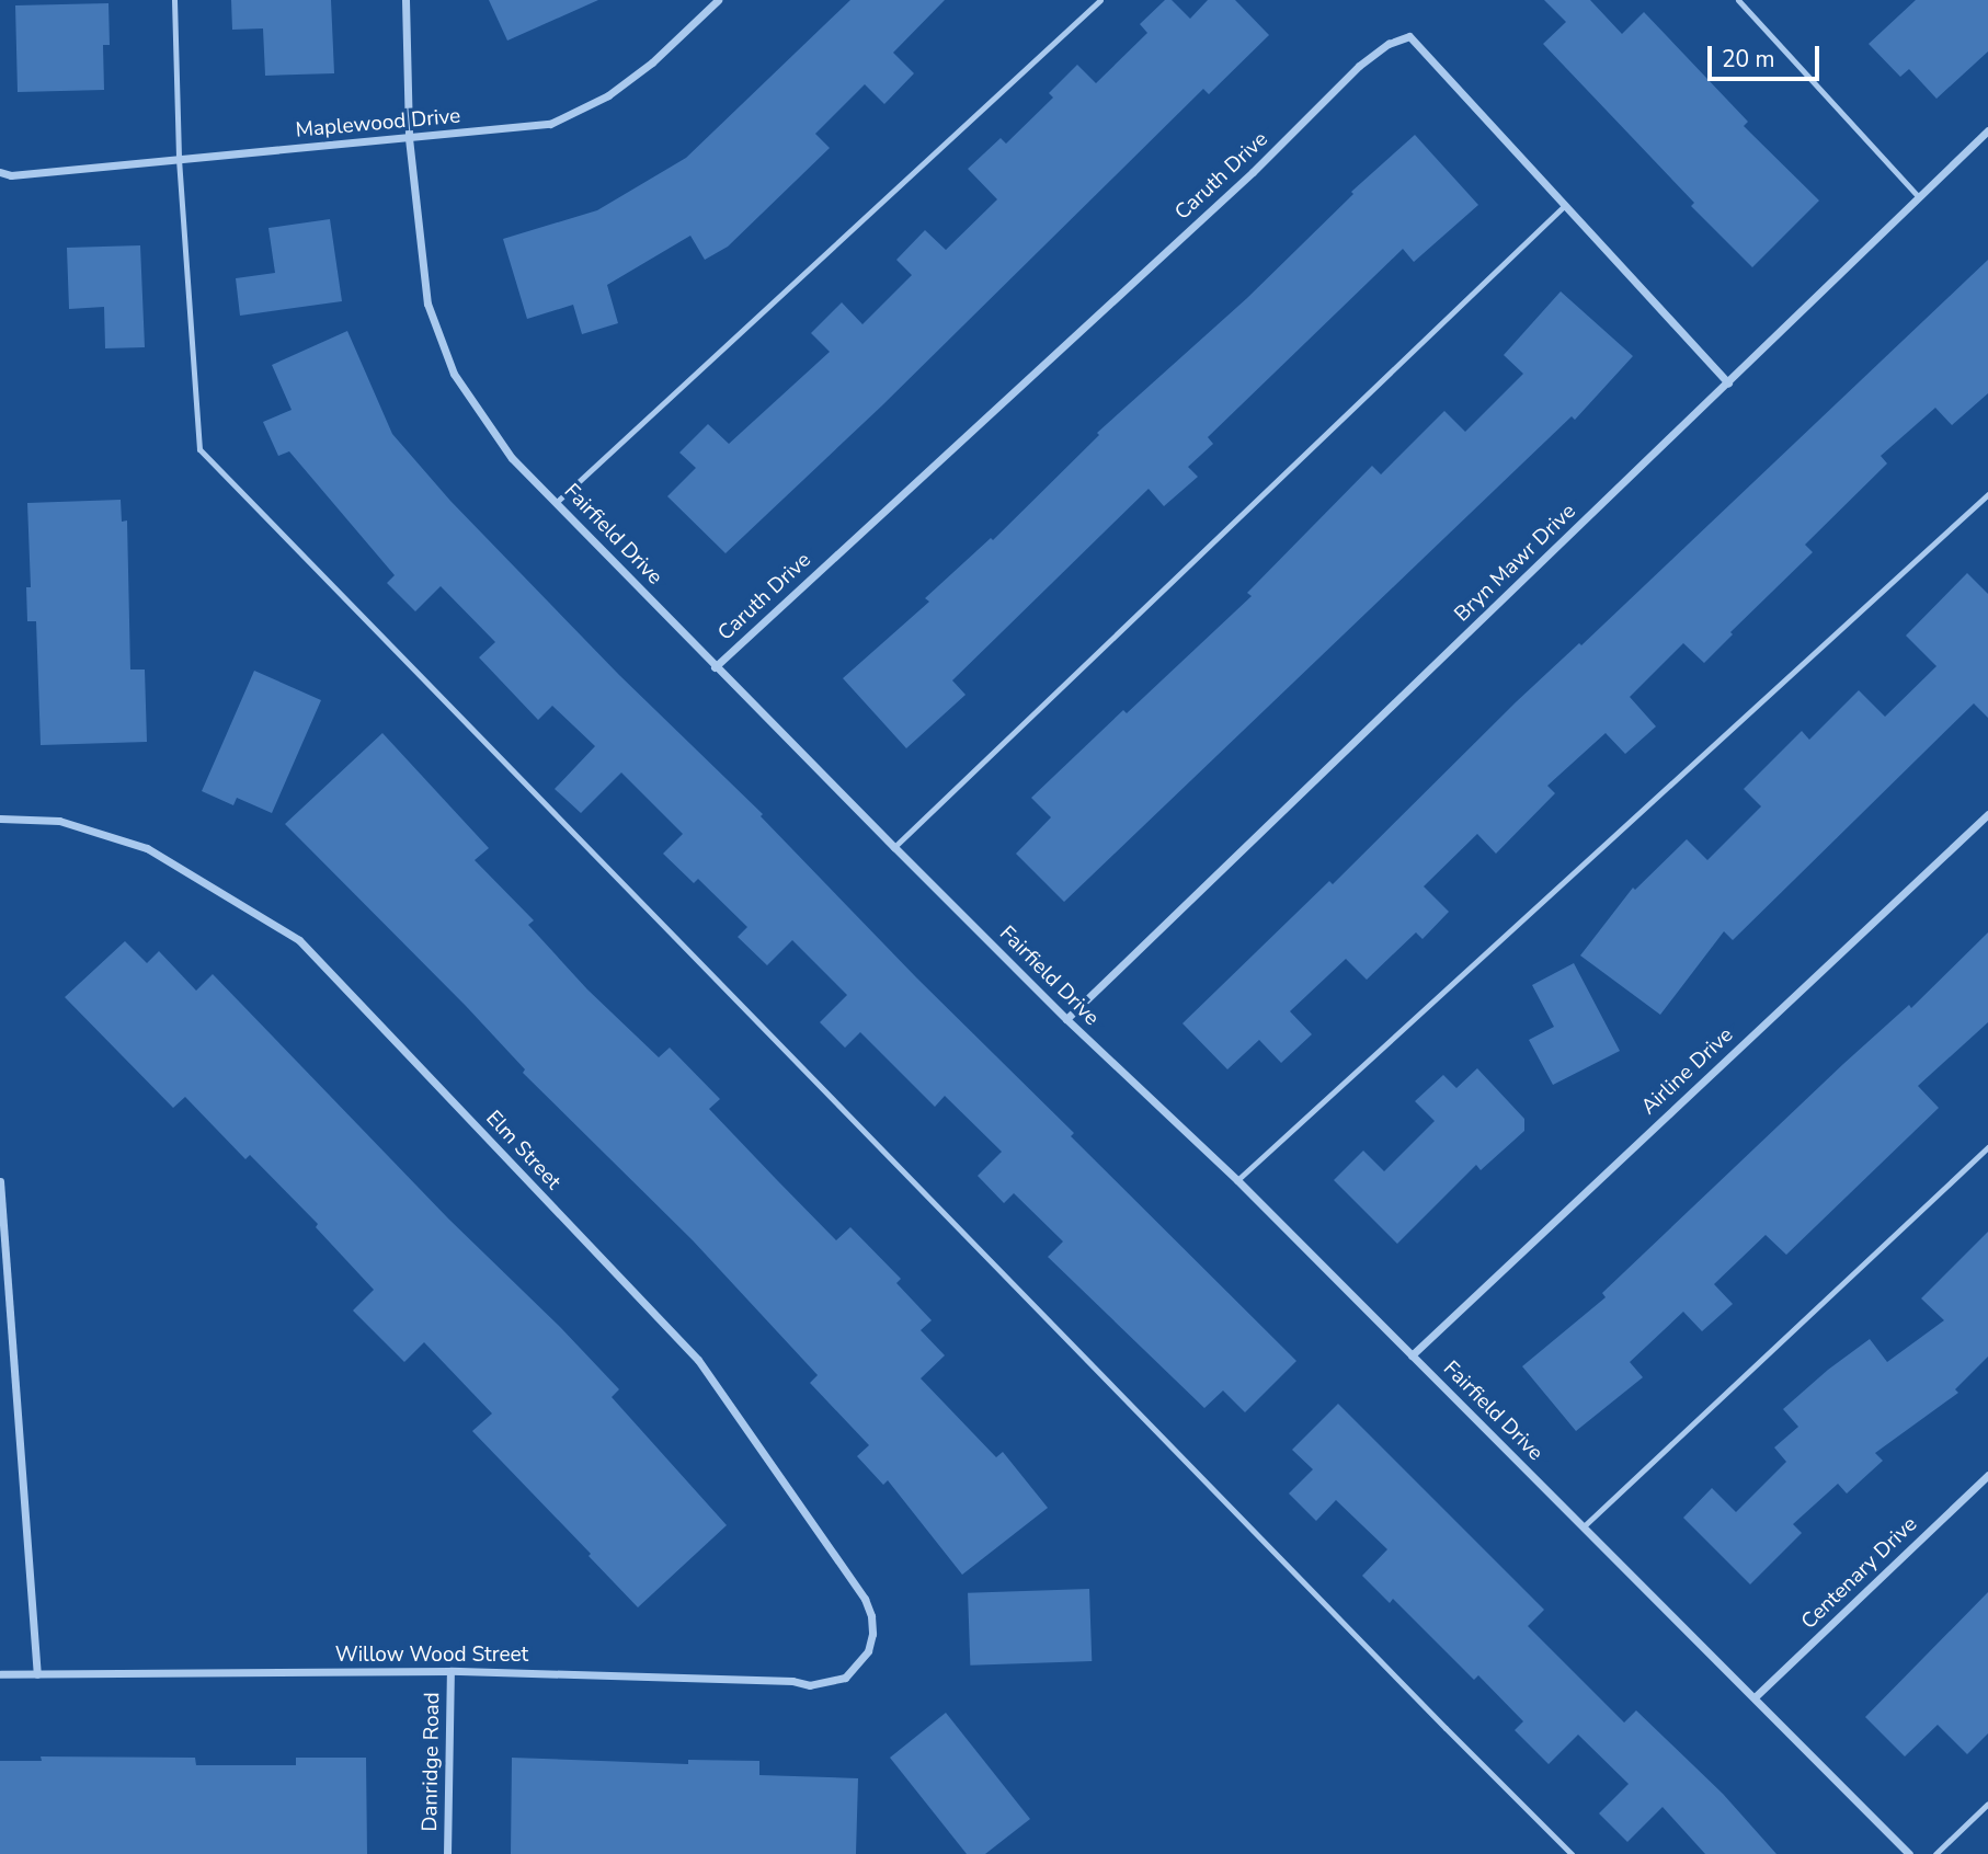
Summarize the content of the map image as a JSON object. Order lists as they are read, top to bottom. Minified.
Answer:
{"streets":{"street":["Maplewood Drive","Caruth Drive","Fairfield Drive","Bryn Mawr Drive","Airline Drive","Elm Street","Centenary Drive","Willow Wood Street","Danridge Road"]},"crossings":[["Maplewood Drive","Fairfield Drive"],["Caruth Drive","Fairfield Drive"],["Caruth Drive","Bryn Mawr Drive"],["Fairfield Drive","Bryn Mawr Drive"],["Fairfield Drive","Airline Drive"],["Fairfield Drive","Centenary Drive"],["Elm Street","Willow Wood Street"],["Willow Wood Street","Danridge Road"]],"scale_bar":"20 m"}
